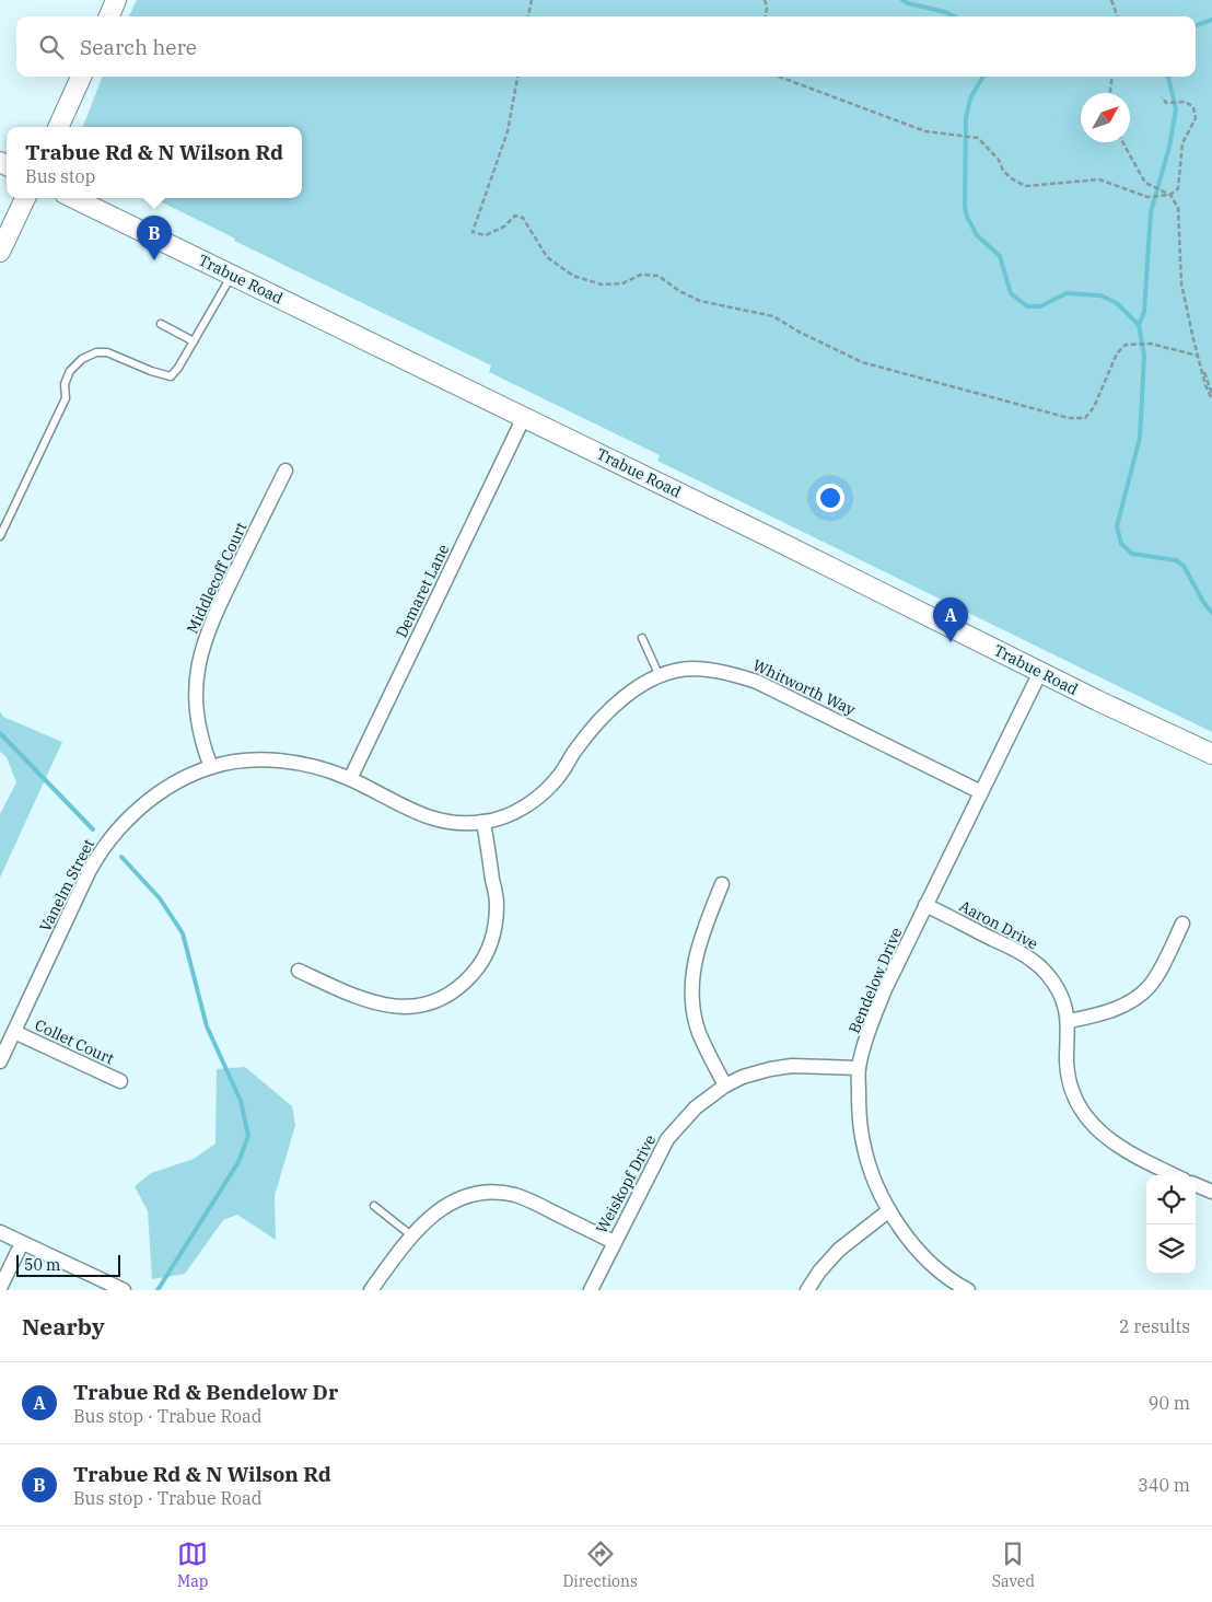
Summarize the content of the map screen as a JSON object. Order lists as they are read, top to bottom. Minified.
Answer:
{"streets":{"main road":["Trabue Road"],"street":["Middlecoff Court","Demaret Lane","Whitworth Way","Vanelm Street","Aaron Drive","Bendelow Drive","Collet Court","Weiskopf Drive"]},"crossings":[["Trabue Road","Demaret Lane"],["Trabue Road","Bendelow Drive"],["Middlecoff Court","Whitworth Way"],["Middlecoff Court","Vanelm Street"],["Demaret Lane","Whitworth Way"],["Whitworth Way","Vanelm Street"],["Whitworth Way","Bendelow Drive"],["Vanelm Street","Collet Court"],["Aaron Drive","Bendelow Drive"],["Bendelow Drive","Weiskopf Drive"]],"scale_bar":"50 m","north":"top right","page":{"search":"Search here","popup":["Trabue Rd & N Wilson Rd","Bus stop"],"pins":["B","A"],"scale":"50 m","heading":["Nearby","2 results"],"list":[{"mark":"A","name":"Trabue Rd & Bendelow Dr","note":"Bus stop · Trabue Road","value":"90 m"},{"mark":"B","name":"Trabue Rd & N Wilson Rd","note":"Bus stop · Trabue Road","value":"340 m"}],"nav":["Map","Directions","Saved"]}}
